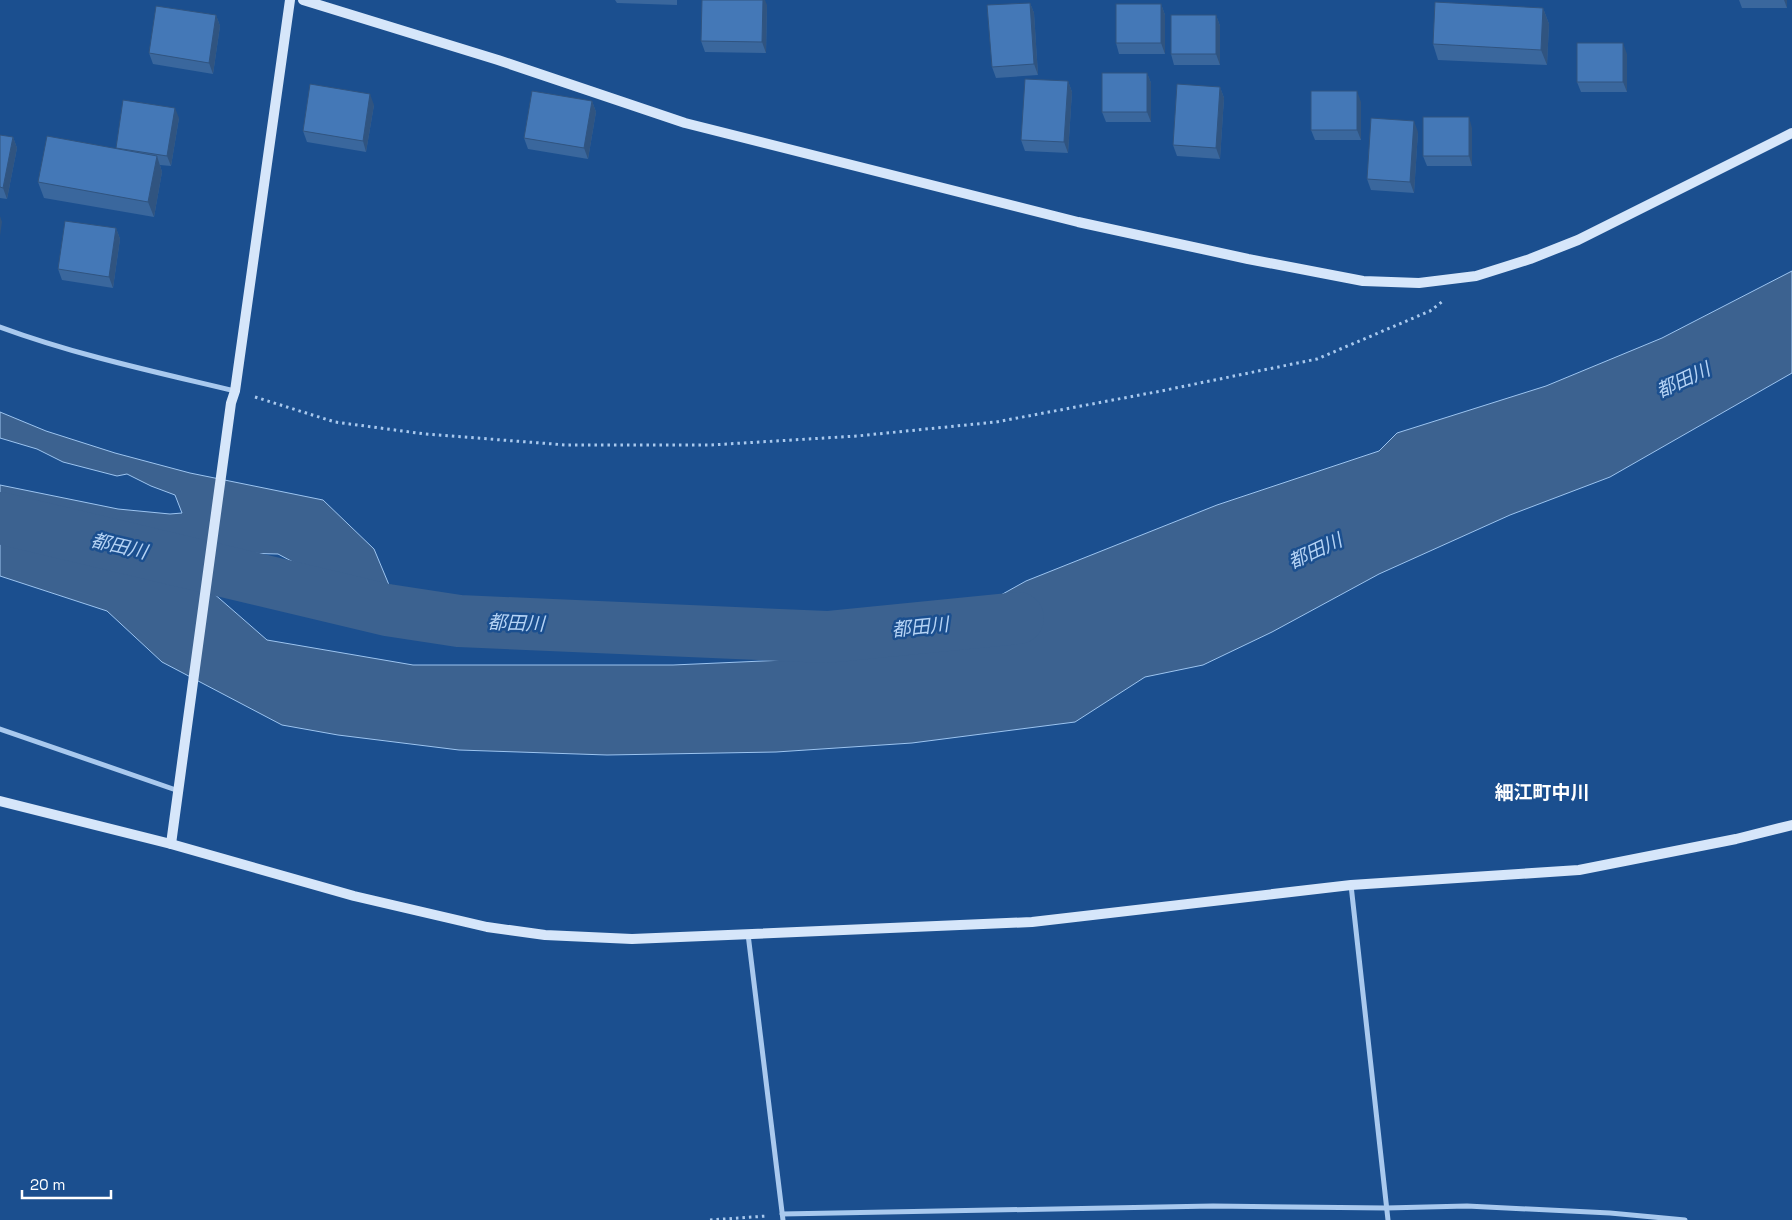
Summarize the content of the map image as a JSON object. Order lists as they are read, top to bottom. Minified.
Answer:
{"districts":["細江町中川"],"water":["都田川"],"scale_bar":"20 m"}
